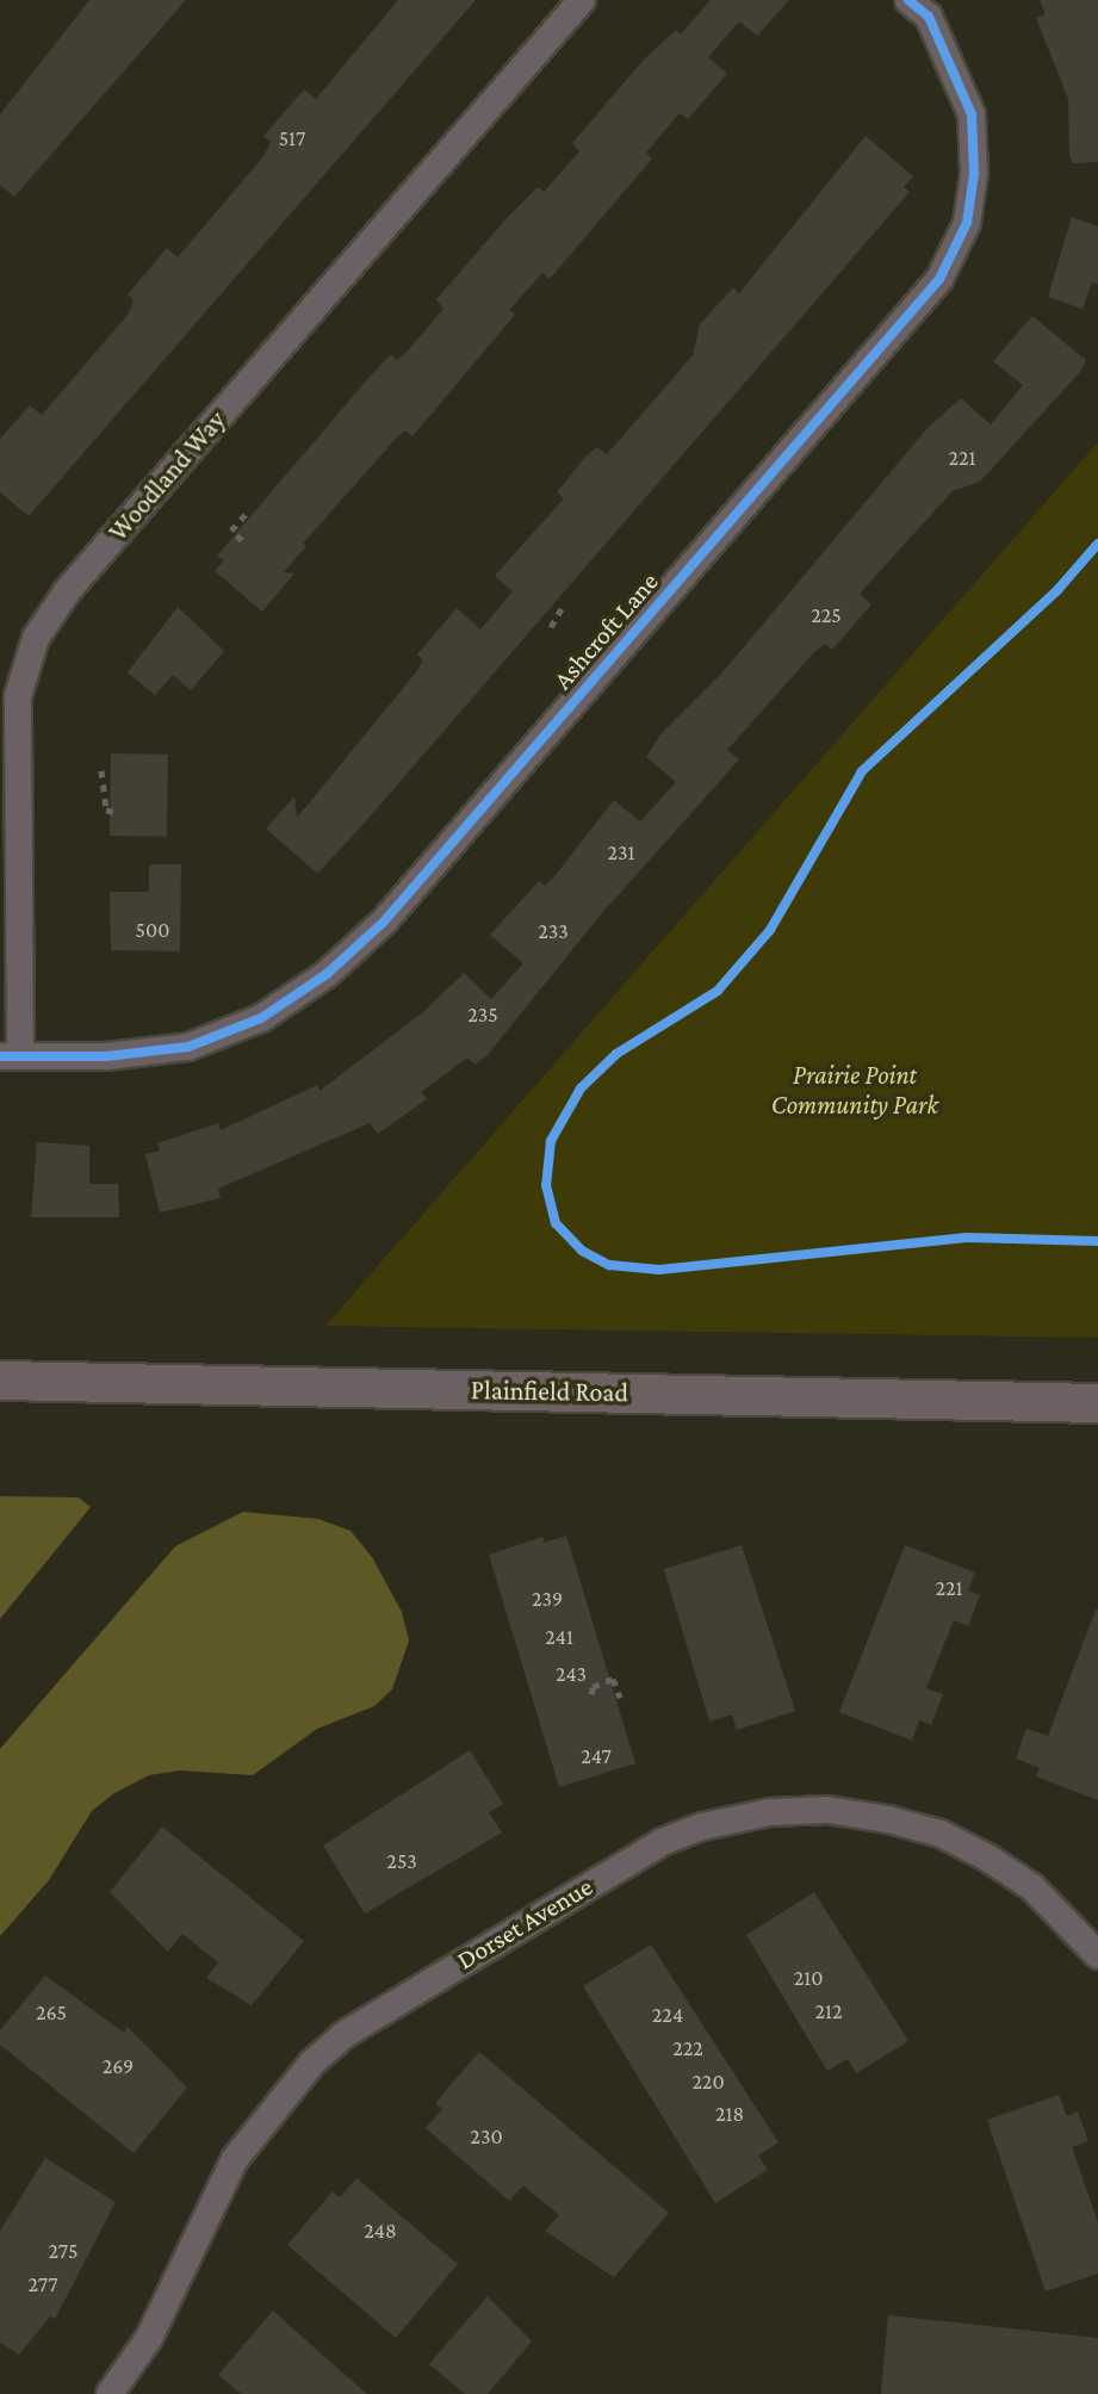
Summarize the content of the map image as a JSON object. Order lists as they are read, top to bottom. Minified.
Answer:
{"streets":{"main road":["Plainfield Road"],"street":["Woodland Way","Ashcroft Lane","Dorset Avenue"]},"crossings":[["Woodland Way","Ashcroft Lane"]],"parks":["Prairie Point Community Park"],"house_numbers":["517","221","225","231","500","233","235","221","239","241","243","247","253","210","212","265","224","222","269","220","218","230","248","275","277"]}
